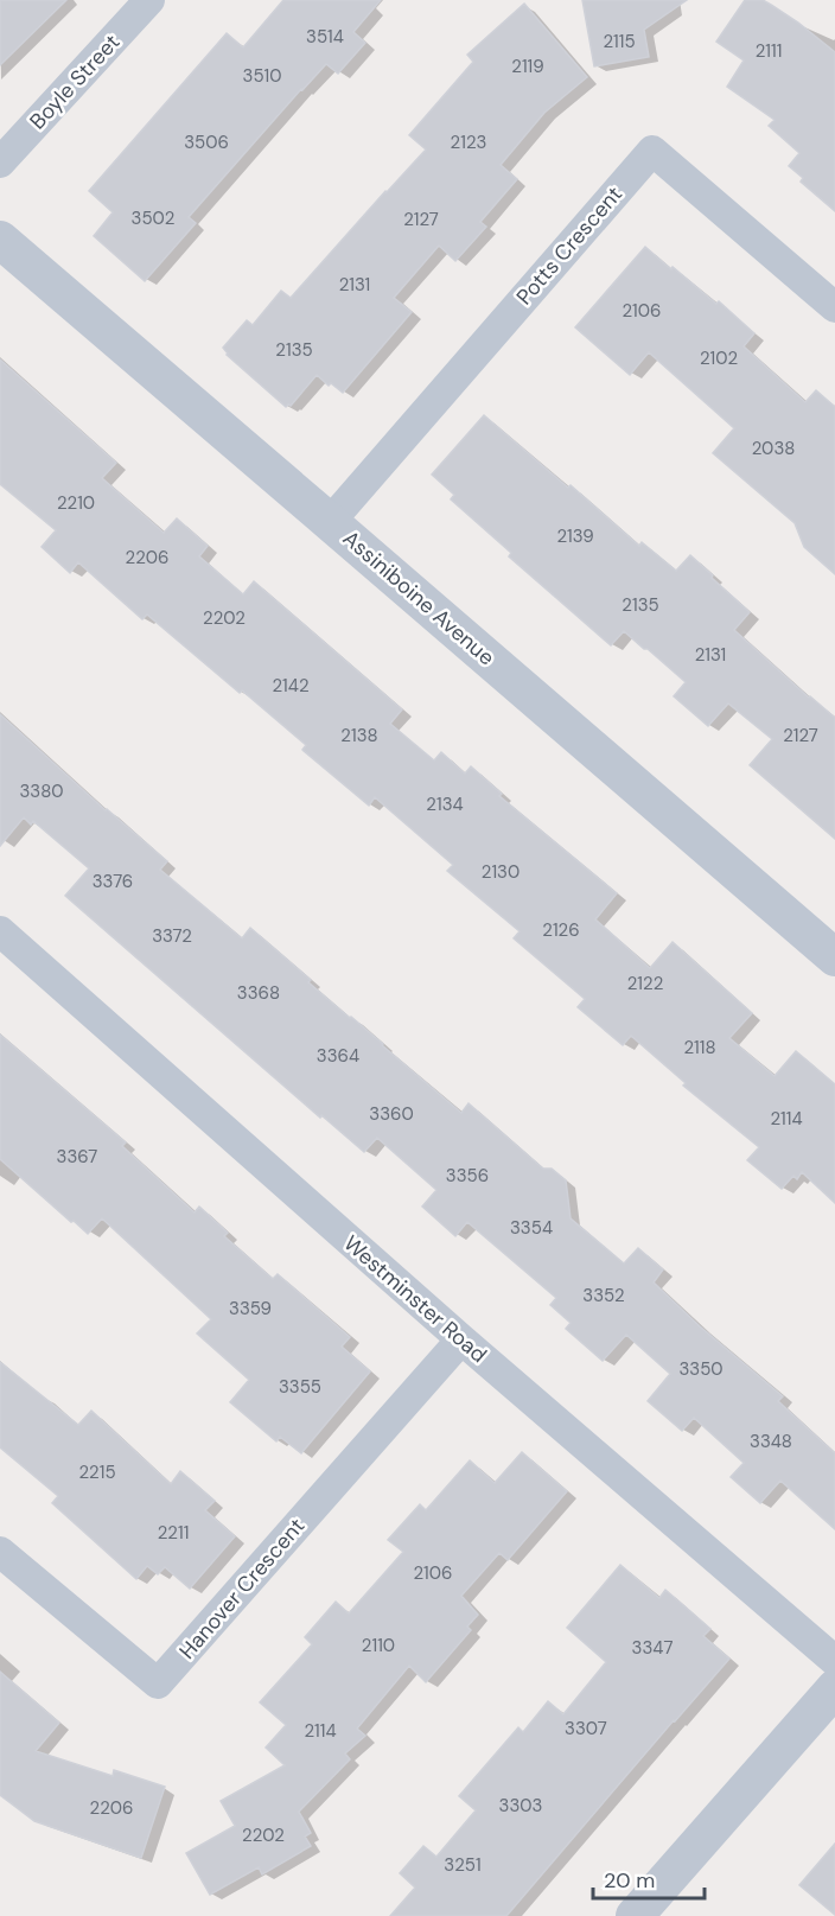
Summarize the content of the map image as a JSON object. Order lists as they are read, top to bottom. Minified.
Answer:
{"streets":{"street":["Boyle Street","Potts Crescent","Assiniboine Avenue","Westminster Road","Hanover Crescent"]},"crossings":[["Potts Crescent","Assiniboine Avenue"],["Westminster Road","Hanover Crescent"]],"house_numbers":["3514","2115","2111","2119","3510","3506","2123","3502","2127","2131","2106","2135","2102","2038","2210","2139","2206","2135","2202","2131","2142","2138","2127","3380","2134","2130","3376","2126","3372","2122","3368","2118","3364","3360","2114","3367","3356","3354","3352","3359","3350","3355","3348","2215","2211","2106","2110","3347","3307","2114","3303","2206","2202","3251"],"scale_bar":"20 m"}
